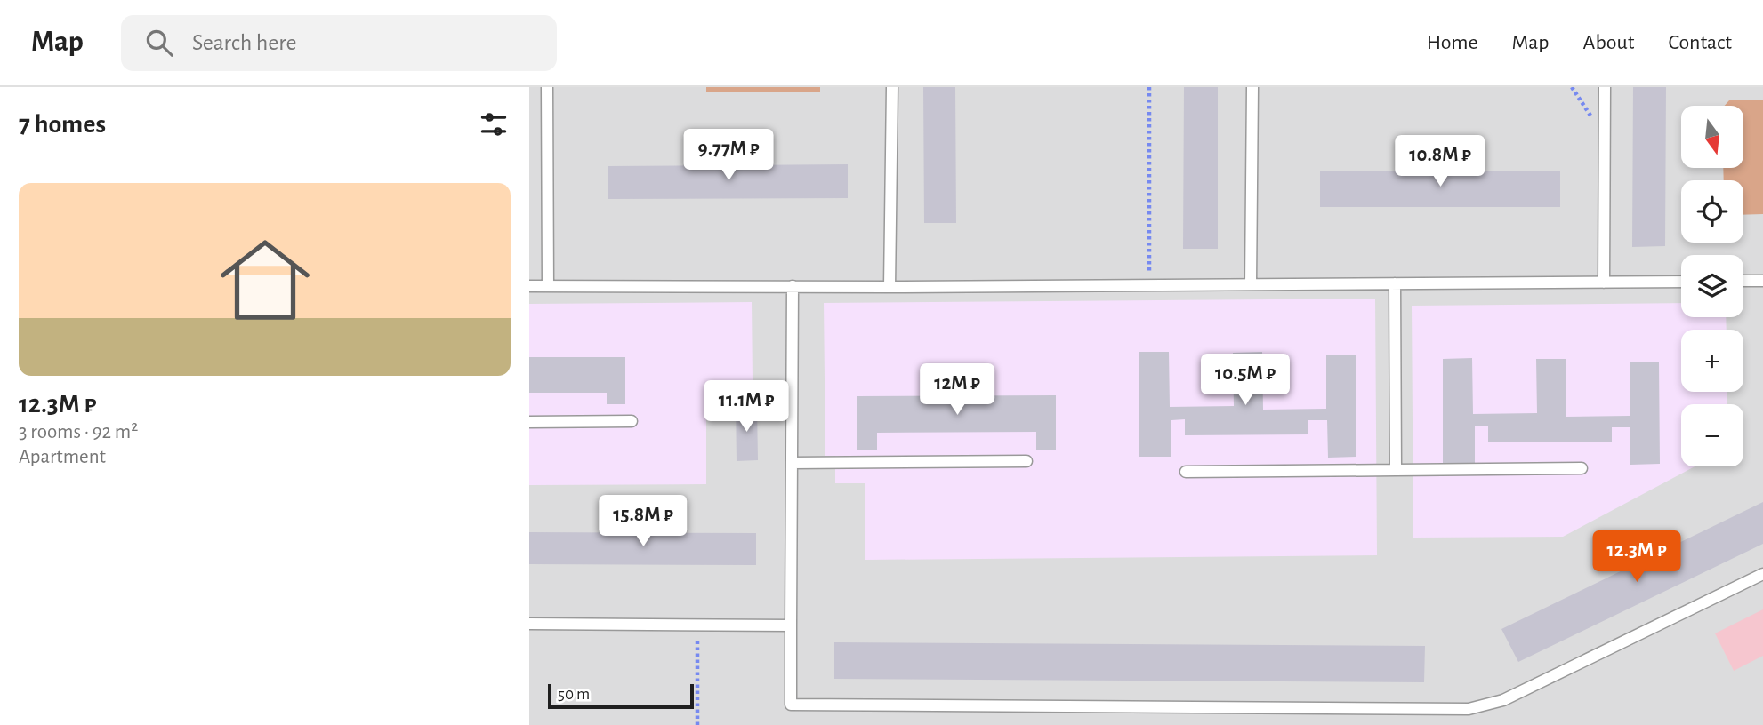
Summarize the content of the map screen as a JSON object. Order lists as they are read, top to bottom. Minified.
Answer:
{"scale_bar":"50 m","north":"bottom","page":{"header":"Map","search":"Search here","nav":["Home","Map","About","Contact"],"heading":"7 homes","map_buttons":["+","−"],"price":["9.77M ₽","10.8M ₽","10.5M ₽","12M ₽","11.1M ₽","15.8M ₽","12.3M ₽"],"list":[{"name":"12.3M ₽","note":"3 rooms · 92 m² · Apartment"}],"scale":"50 m"}}
